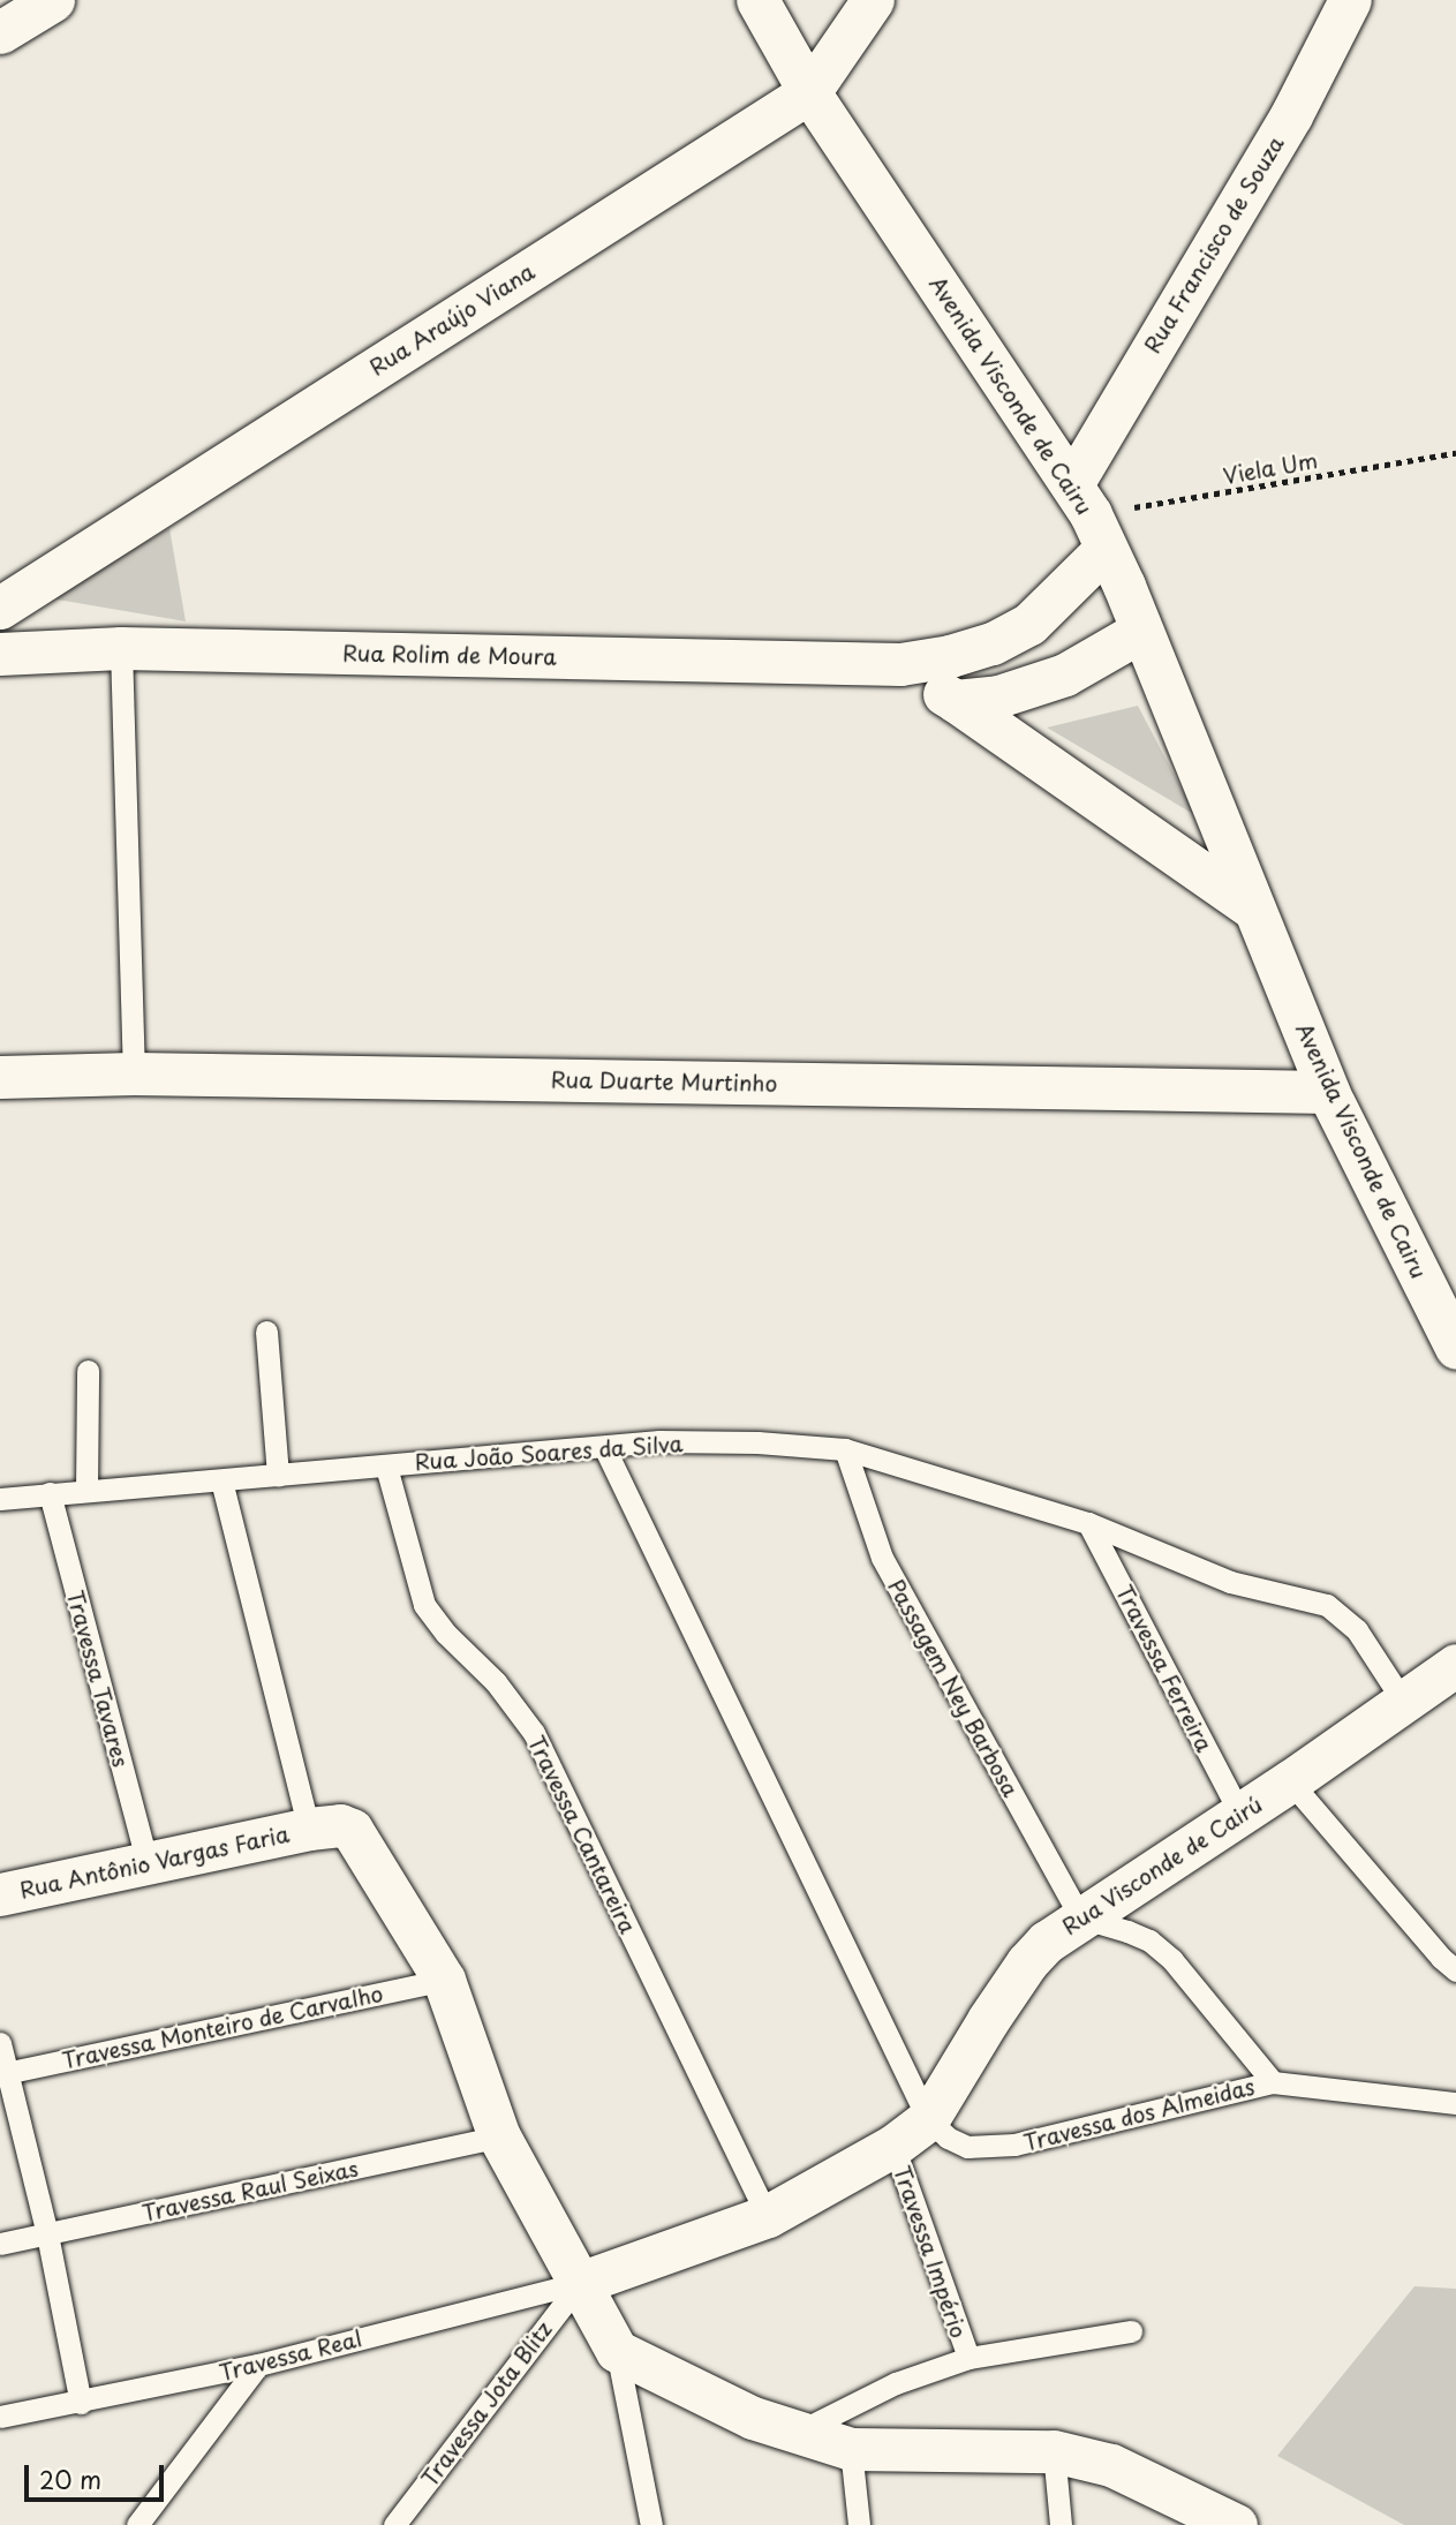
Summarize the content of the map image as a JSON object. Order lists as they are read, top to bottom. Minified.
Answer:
{"streets":{"street":["Rua Francisco de Souza","Rua Araújo Viana","Avenida Visconde de Cairu","Rua Rolim de Moura","Rua Duarte Murtinho","Rua Antônio Vargas Faria","Rua Visconde de Cairú"],"lane":["Rua João Soares da Silva","Travessa Ferreira","Travessa Tavares","Passagem Ney Barbosa","Travessa Cantareira","Travessa Monteiro de Carvalho","Travessa dos Almeidas","Travessa Raul Seixas","Travessa Império","Travessa Real","Travessa Jota Blitz"],"path":["Viela Um"]},"crossings":[["Rua Francisco de Souza","Avenida Visconde de Cairu"],["Rua Francisco de Souza","Viela Um"],["Rua Francisco de Souza","Rua Rolim de Moura"],["Rua Araújo Viana","Avenida Visconde de Cairu"],["Avenida Visconde de Cairu","Viela Um"],["Avenida Visconde de Cairu","Rua Rolim de Moura"],["Avenida Visconde de Cairu","Rua Duarte Murtinho"],["Viela Um","Rua Rolim de Moura"],["Rua João Soares da Silva","Travessa Ferreira"],["Rua João Soares da Silva","Travessa Tavares"],["Rua João Soares da Silva","Passagem Ney Barbosa"],["Rua João Soares da Silva","Travessa Cantareira"],["Rua João Soares da Silva","Rua Visconde de Cairú"],["Travessa Ferreira","Rua Visconde de Cairú"],["Travessa Tavares","Rua Antônio Vargas Faria"],["Passagem Ney Barbosa","Rua Visconde de Cairú"],["Rua Antônio Vargas Faria","Travessa Monteiro de Carvalho"],["Rua Antônio Vargas Faria","Travessa Raul Seixas"],["Rua Antônio Vargas Faria","Travessa Real"],["Rua Antônio Vargas Faria","Travessa Jota Blitz"],["Rua Visconde de Cairú","Travessa dos Almeidas"],["Travessa Real","Travessa Jota Blitz"]],"scale_bar":"20 m"}
